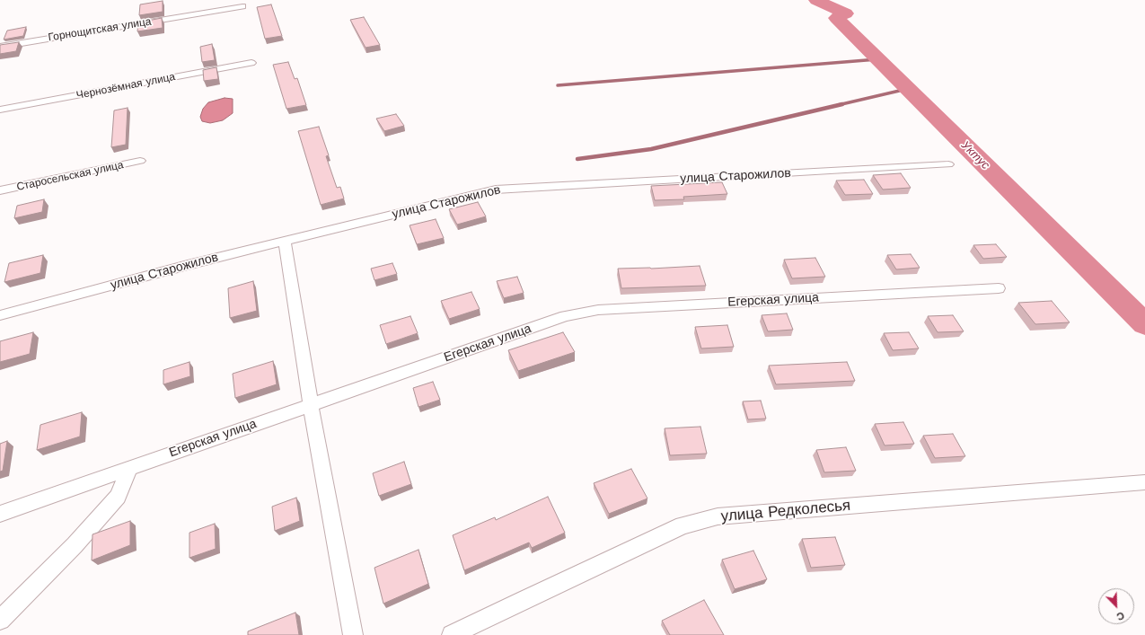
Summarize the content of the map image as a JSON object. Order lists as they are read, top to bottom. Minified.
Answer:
{"streets":{"street":["Горнощитская улица","Чернозёмная улица","Старосельская улица","улица Старожилов","Егерская улица","улица Редколесья"]},"water":["Уктус"],"north":"bottom right"}
